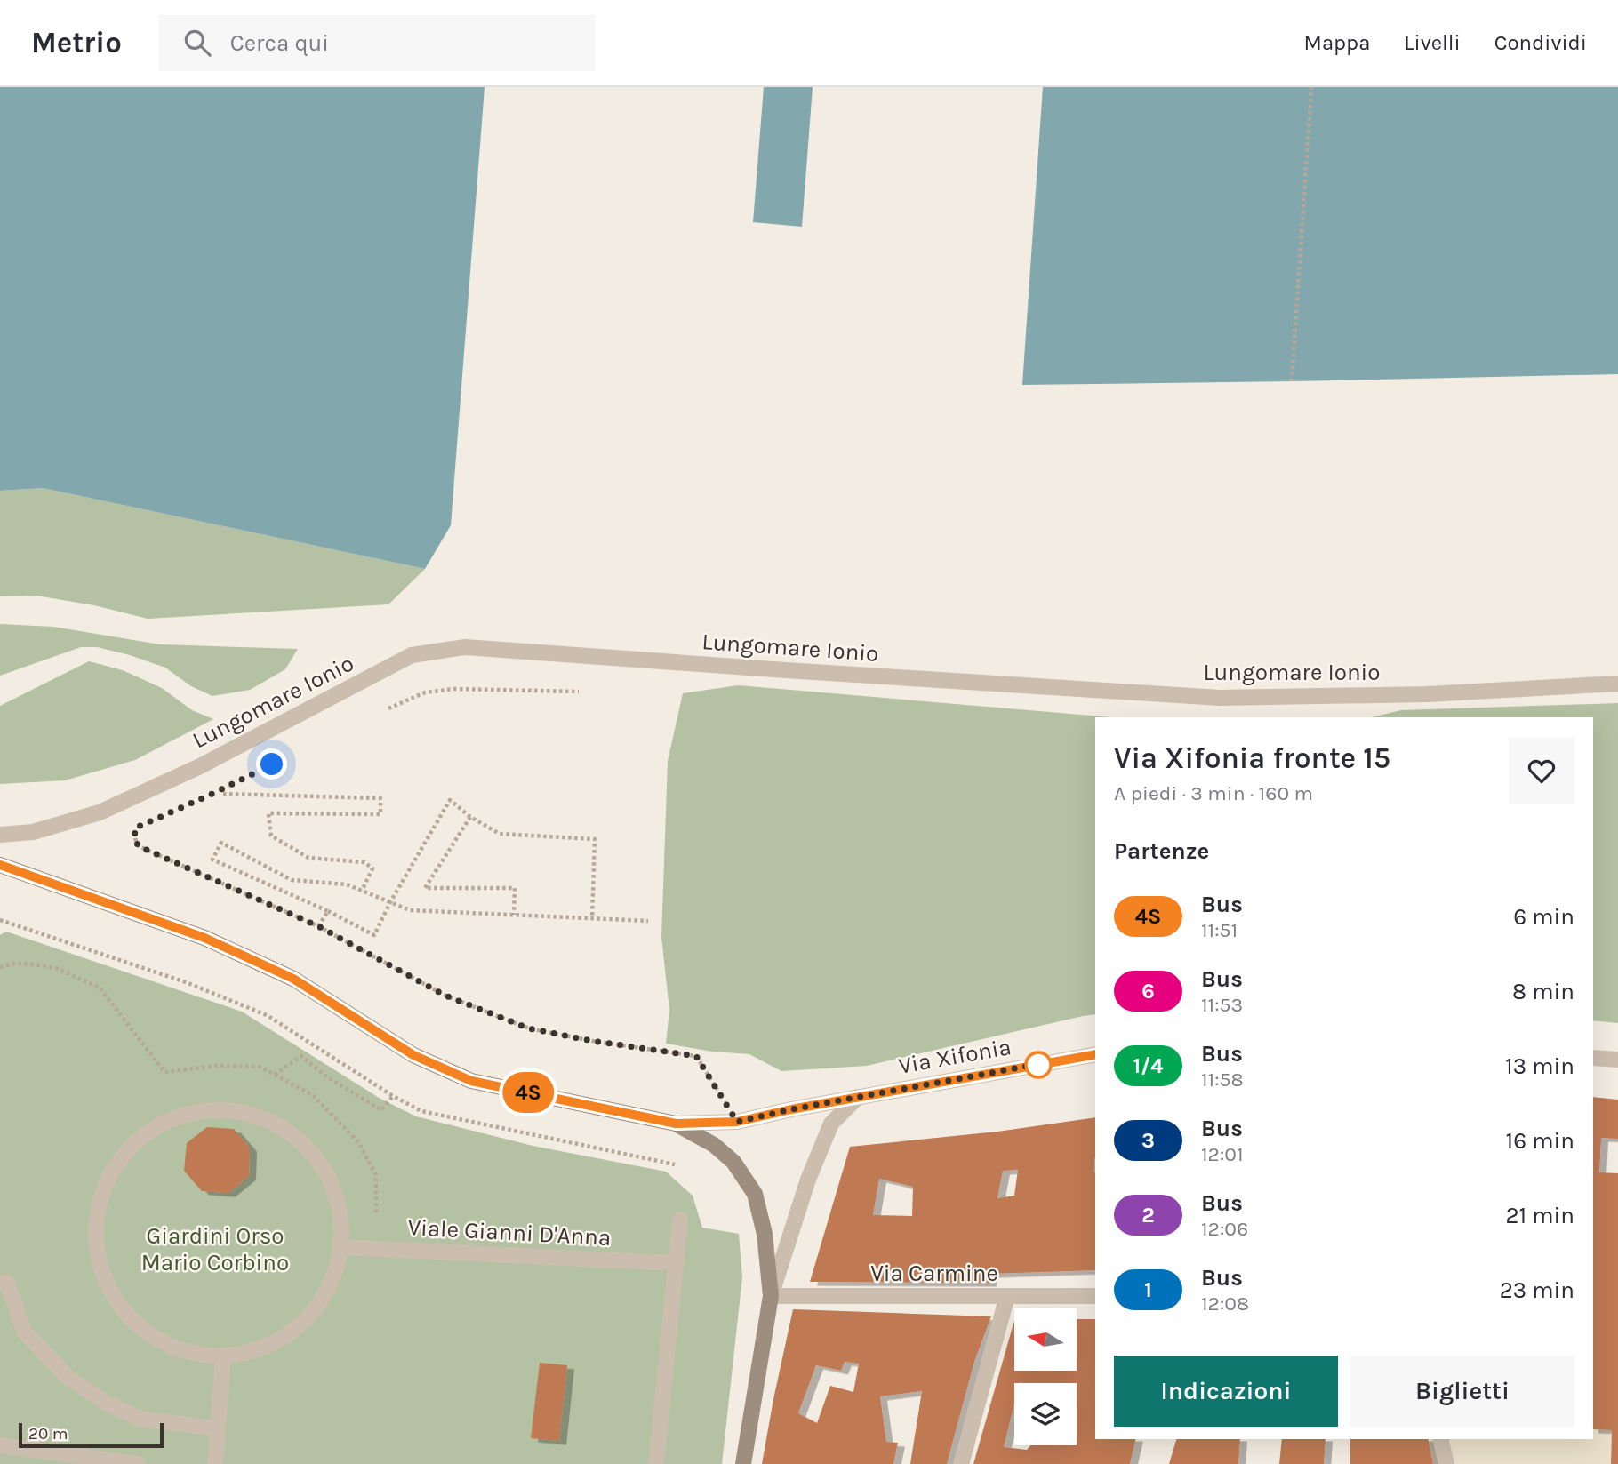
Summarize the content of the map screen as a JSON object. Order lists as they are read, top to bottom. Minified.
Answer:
{"streets":{"street":["Lungomare Ionio","Via Xifonia","Viale Gianni D'Anna","Via Carmine"]},"parks":["Giardini Orso Mario Corbino"],"lines":["bus line 4S"],"scale_bar":"20 m","north":"left","page":{"header":"Metrio","search":"Cerca qui","nav":["Mappa","Livelli","Condividi"],"on_map":"4S","heading":[["Via Xifonia fronte 15","A piedi · 3 min · 160 m"],"Partenze"],"list":[{"mark":"4S","name":"Bus","note":"11:51","value":"6 min"},{"mark":"6","name":"Bus","note":"11:53","value":"8 min"},{"mark":"1/4","name":"Bus","note":"11:58","value":"13 min"},{"mark":"3","name":"Bus","note":"12:01","value":"16 min"},{"mark":"2","name":"Bus","note":"12:06","value":"21 min"},{"mark":"1","name":"Bus","note":"12:08","value":"23 min"}],"buttons":["Indicazioni","Biglietti"],"scale":"20 m"}}
